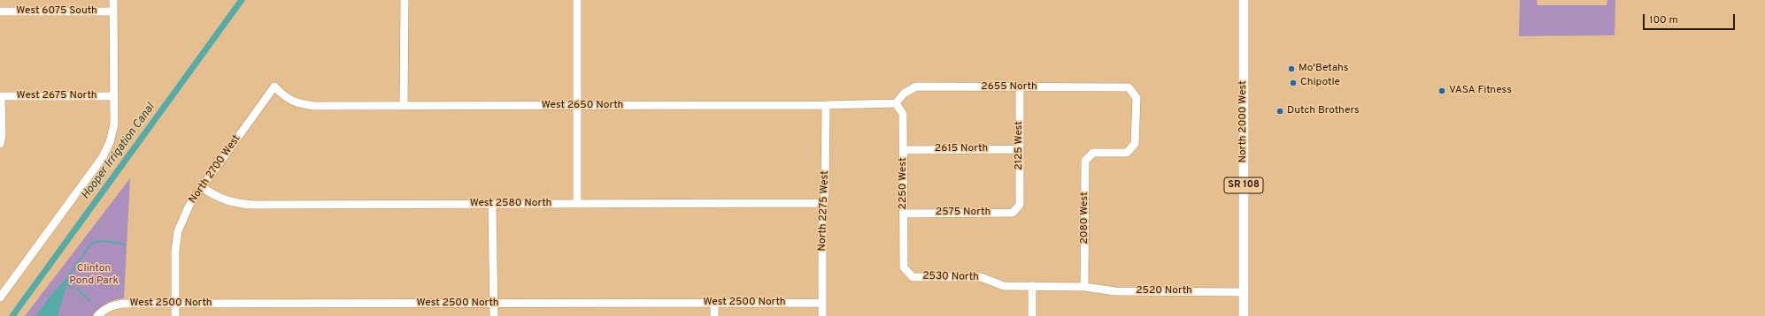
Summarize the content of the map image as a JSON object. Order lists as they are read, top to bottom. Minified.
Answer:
{"streets":{"main road":["North 2000 West","SR 108"],"street":["West 6075 South","2655 North","West 2675 North","West 2650 North","2125 West","2615 North","North 2700 West","2250 West","West 2580 North","North 2275 West","2575 North","2080 West","2530 North","2520 North","West 2500 North"]},"crossings":[["2655 North","West 2650 North"],["2655 North","2125 West"],["2655 North","2250 West"],["2655 North","2080 West"],["West 2650 North","North 2700 West"],["West 2650 North","2250 West"],["West 2650 North","North 2275 West"],["North 2000 West","2520 North"],["2125 West","2615 North"],["2125 West","2575 North"],["2615 North","2250 West"],["North 2700 West","West 2580 North"],["North 2700 West","West 2500 North"],["2250 West","2575 North"],["2250 West","2530 North"],["West 2580 North","North 2275 West"],["North 2275 West","West 2500 North"],["2080 West","2530 North"],["2080 West","2520 North"],["2530 North","2520 North"]],"water":["Hooper Irrigation Canal"],"parks":["Clinton Pond Park"],"places":["Mo'Betahs","Chipotle","VASA Fitness","Dutch Brothers"],"scale_bar":"100 m"}
